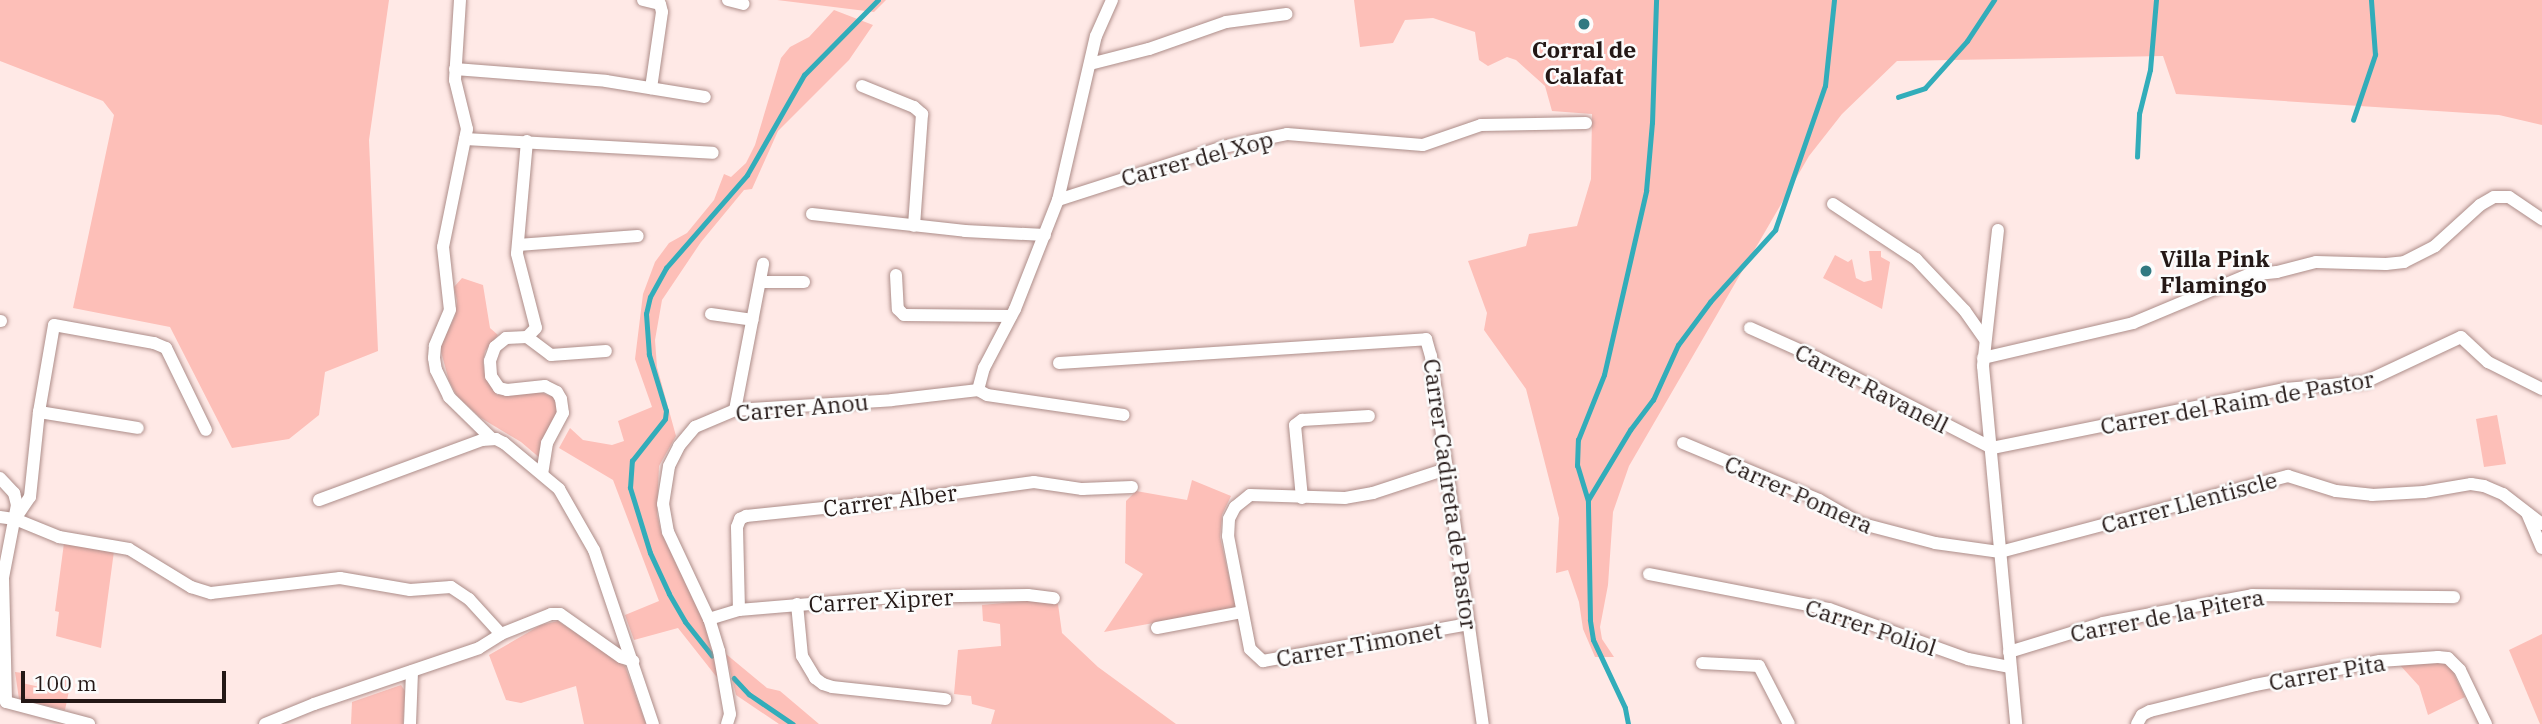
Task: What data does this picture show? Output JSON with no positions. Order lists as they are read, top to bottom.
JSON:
{
  "streets": {
    "street": [
      "Carrer del Xop",
      "Carrer Ravanell",
      "Carrer del Raim de Pastor",
      "Carrer Anou",
      "Carrer Cadireta de Pastor",
      "Carrer Pomera",
      "Carrer Alber",
      "Carrer Llentiscle",
      "Carrer Xiprer",
      "Carrer de la Pitera",
      "Carrer Poliol",
      "Carrer Timonet",
      "Carrer Pita"
    ]
  },
  "crossings": [
    ["Carrer Ravanell", "Carrer del Raim de Pastor"],
    ["Carrer Anou", "Carrer Xiprer"],
    ["Carrer Cadireta de Pastor", "Carrer Timonet"],
    ["Carrer Pomera", "Carrer Llentiscle"],
    ["Carrer Alber", "Carrer Xiprer"]
  ],
  "places": ["Corral de Calafat", "Villa Pink Flamingo"],
  "scale_bar": "100 m"
}
